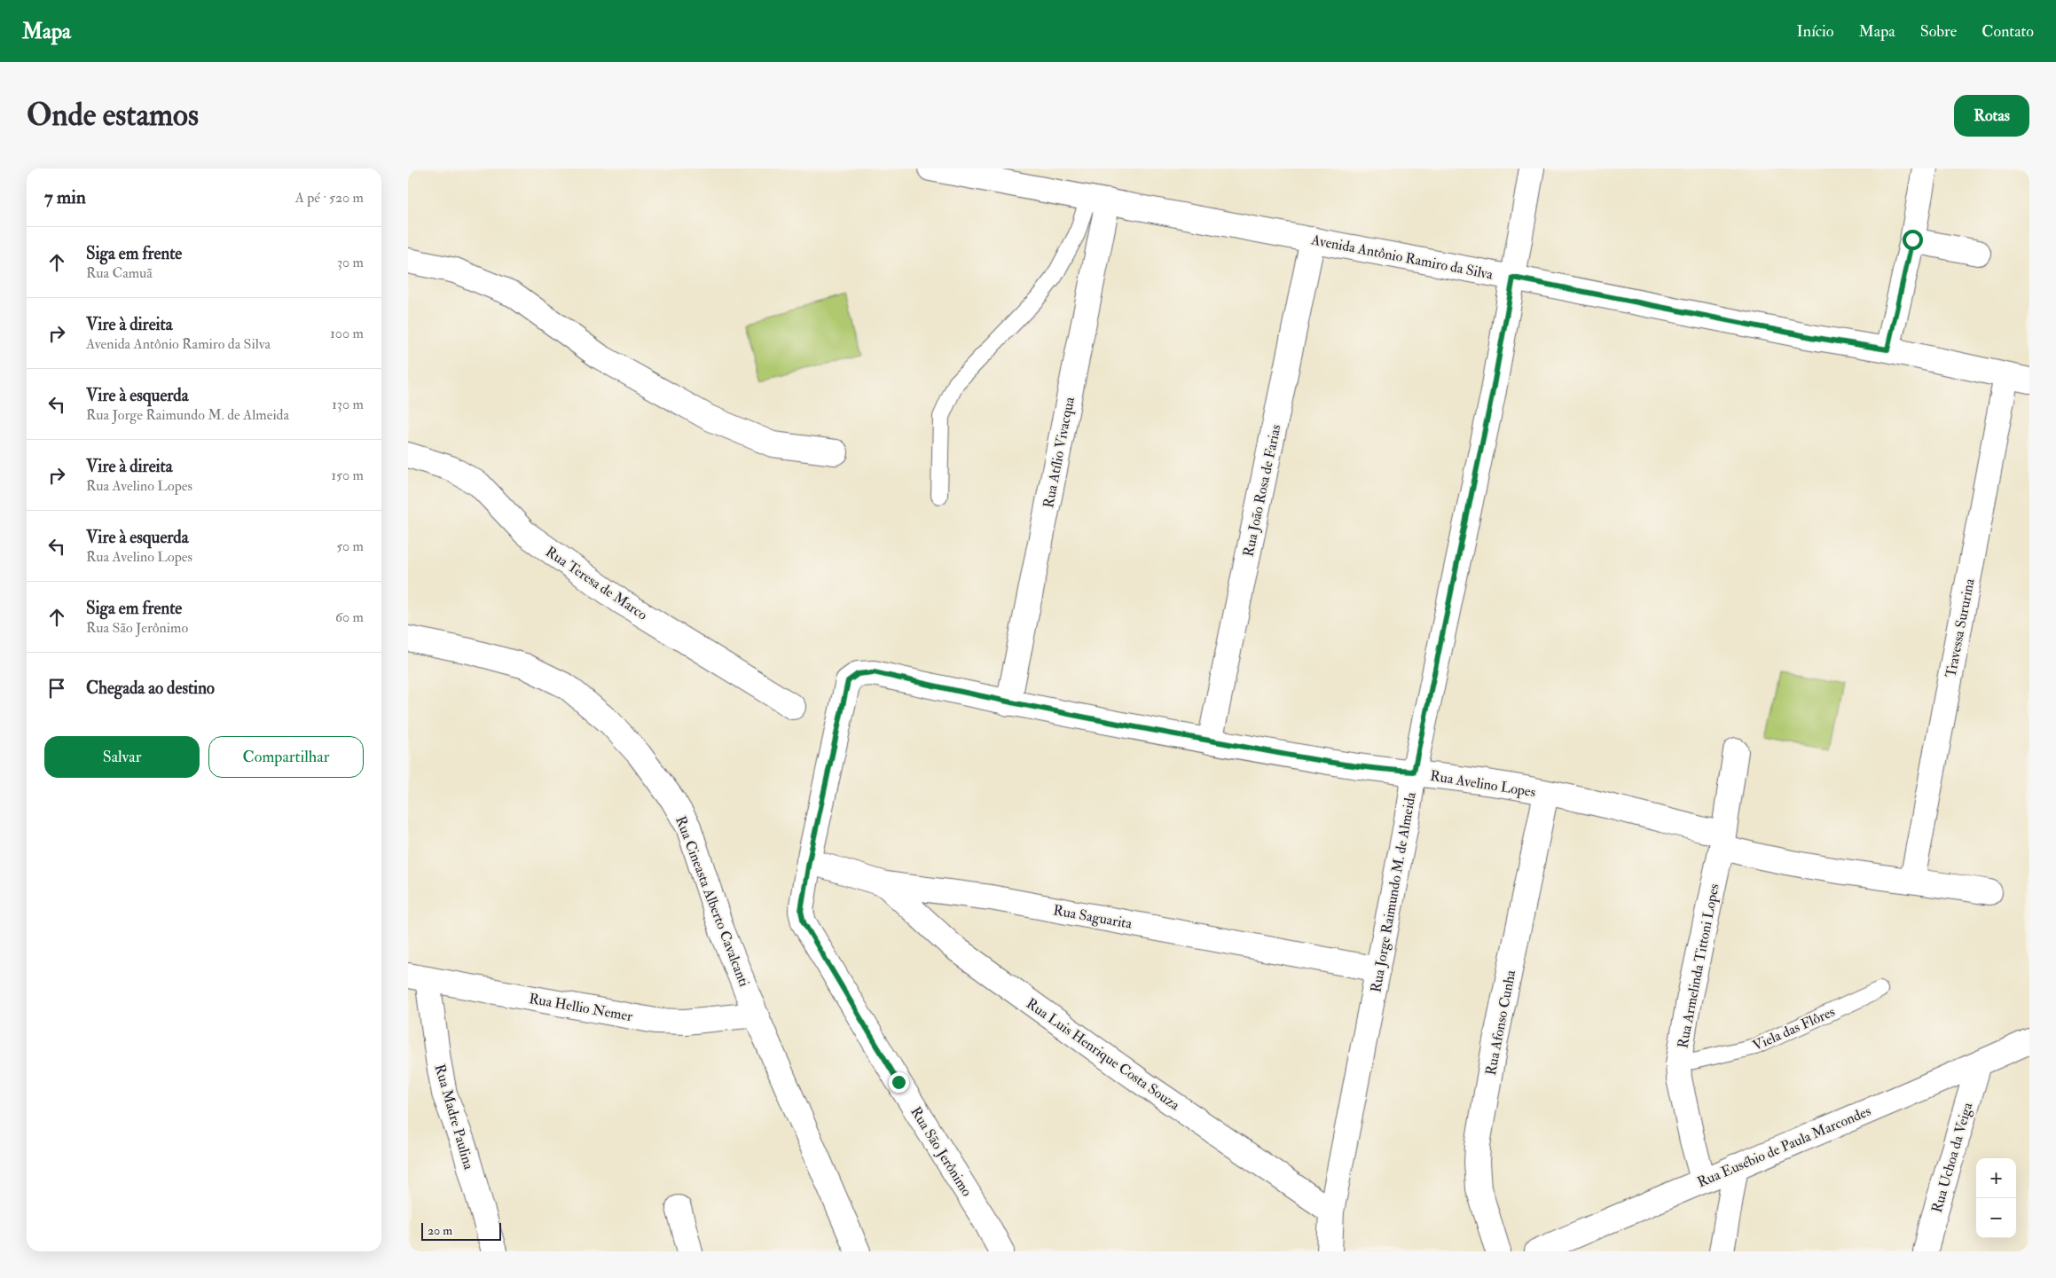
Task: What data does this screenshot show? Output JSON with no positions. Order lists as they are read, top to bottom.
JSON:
{
  "streets": {
    "street": [
      "Avenida Antônio Ramiro da Silva",
      "Rua Atílio Vivacqua",
      "Rua João Rosa de Farias",
      "Rua Teresa de Marco",
      "Travessa Sururina",
      "Rua Avelino Lopes",
      "Rua Jorge Raimundo M. de Almeida",
      "Rua Cineasta Alberto Cavalcanti",
      "Rua Saguarita",
      "Rua Armelinda Tittoni Lopes",
      "Rua Hellio Nemer",
      "Rua Afonso Cunha",
      "Rua Luis Henrique Costa Souza",
      "Rua Madre Paulina",
      "Rua Eusébio de Paula Marcondes",
      "Rua São Jerônimo",
      "Rua Uchoa da Veiga"
    ],
    "lane": ["Viela das Flôres"]
  },
  "crossings": [
    ["Avenida Antônio Ramiro da Silva", "Rua Atílio Vivacqua"],
    ["Avenida Antônio Ramiro da Silva", "Rua João Rosa de Farias"],
    ["Avenida Antônio Ramiro da Silva", "Travessa Sururina"],
    ["Avenida Antônio Ramiro da Silva", "Rua Jorge Raimundo M. de Almeida"],
    ["Rua Atílio Vivacqua", "Rua Avelino Lopes"],
    ["Rua João Rosa de Farias", "Rua Avelino Lopes"],
    ["Travessa Sururina", "Rua Avelino Lopes"],
    ["Rua Avelino Lopes", "Rua Jorge Raimundo M. de Almeida"],
    ["Rua Avelino Lopes", "Rua Saguarita"],
    ["Rua Avelino Lopes", "Rua Armelinda Tittoni Lopes"],
    ["Rua Avelino Lopes", "Rua Afonso Cunha"],
    ["Rua Avelino Lopes", "Rua São Jerônimo"],
    ["Rua Jorge Raimundo M. de Almeida", "Rua Saguarita"],
    ["Rua Jorge Raimundo M. de Almeida", "Rua Luis Henrique Costa Souza"],
    ["Rua Cineasta Alberto Cavalcanti", "Rua Hellio Nemer"],
    ["Rua Saguarita", "Rua Luis Henrique Costa Souza"],
    ["Rua Saguarita", "Rua São Jerônimo"],
    ["Rua Armelinda Tittoni Lopes", "Viela das Flôres"],
    ["Rua Armelinda Tittoni Lopes", "Rua Eusébio de Paula Marcondes"],
    ["Rua Hellio Nemer", "Rua Madre Paulina"],
    ["Rua Eusébio de Paula Marcondes", "Rua Uchoa da Veiga"]
  ],
  "scale_bar": "20 m",
  "page": {
    "header": "Mapa",
    "nav": [
      "Início",
      "Mapa",
      "Sobre",
      "Contato"
    ],
    "buttons": [
      "Rotas",
      ["Salvar", "Compartilhar"]
    ],
    "title": "Onde estamos",
    "heading": ["7 min", "A pé · 520 m"],
    "list": [
      ["Siga em frente", "Rua Camuã", "30 m"],
      ["Vire à direita", "Avenida Antônio Ramiro da Silva", "100 m"],
      ["Vire à esquerda", "Rua Jorge Raimundo M. de Almeida", "130 m"],
      ["Vire à direita", "Rua Avelino Lopes", "150 m"],
      ["Vire à esquerda", "Rua Avelino Lopes", "50 m"],
      ["Siga em frente", "Rua São Jerônimo", "60 m"],
      "Chegada ao destino"
    ],
    "map_buttons": ["+", "−"],
    "scale": "20 m"
  }
}
